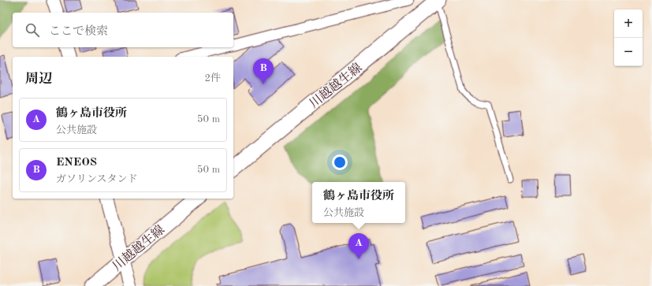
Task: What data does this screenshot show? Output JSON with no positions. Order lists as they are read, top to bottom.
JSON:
{
  "streets": {
    "main road": ["川越越生線"]
  },
  "page": {
    "map_buttons": ["+", "−"],
    "search": "ここで検索",
    "heading": ["周辺", "2件"],
    "pins": ["B", "A"],
    "list": [
      {
        "mark": "A",
        "name": "鶴ヶ島市役所",
        "note": "公共施設",
        "value": "50 m"
      },
      {
        "mark": "B",
        "name": "ENEOS",
        "note": "ガソリンスタンド",
        "value": "50 m"
      }
    ],
    "popup": ["鶴ヶ島市役所", "公共施設"]
  }
}
